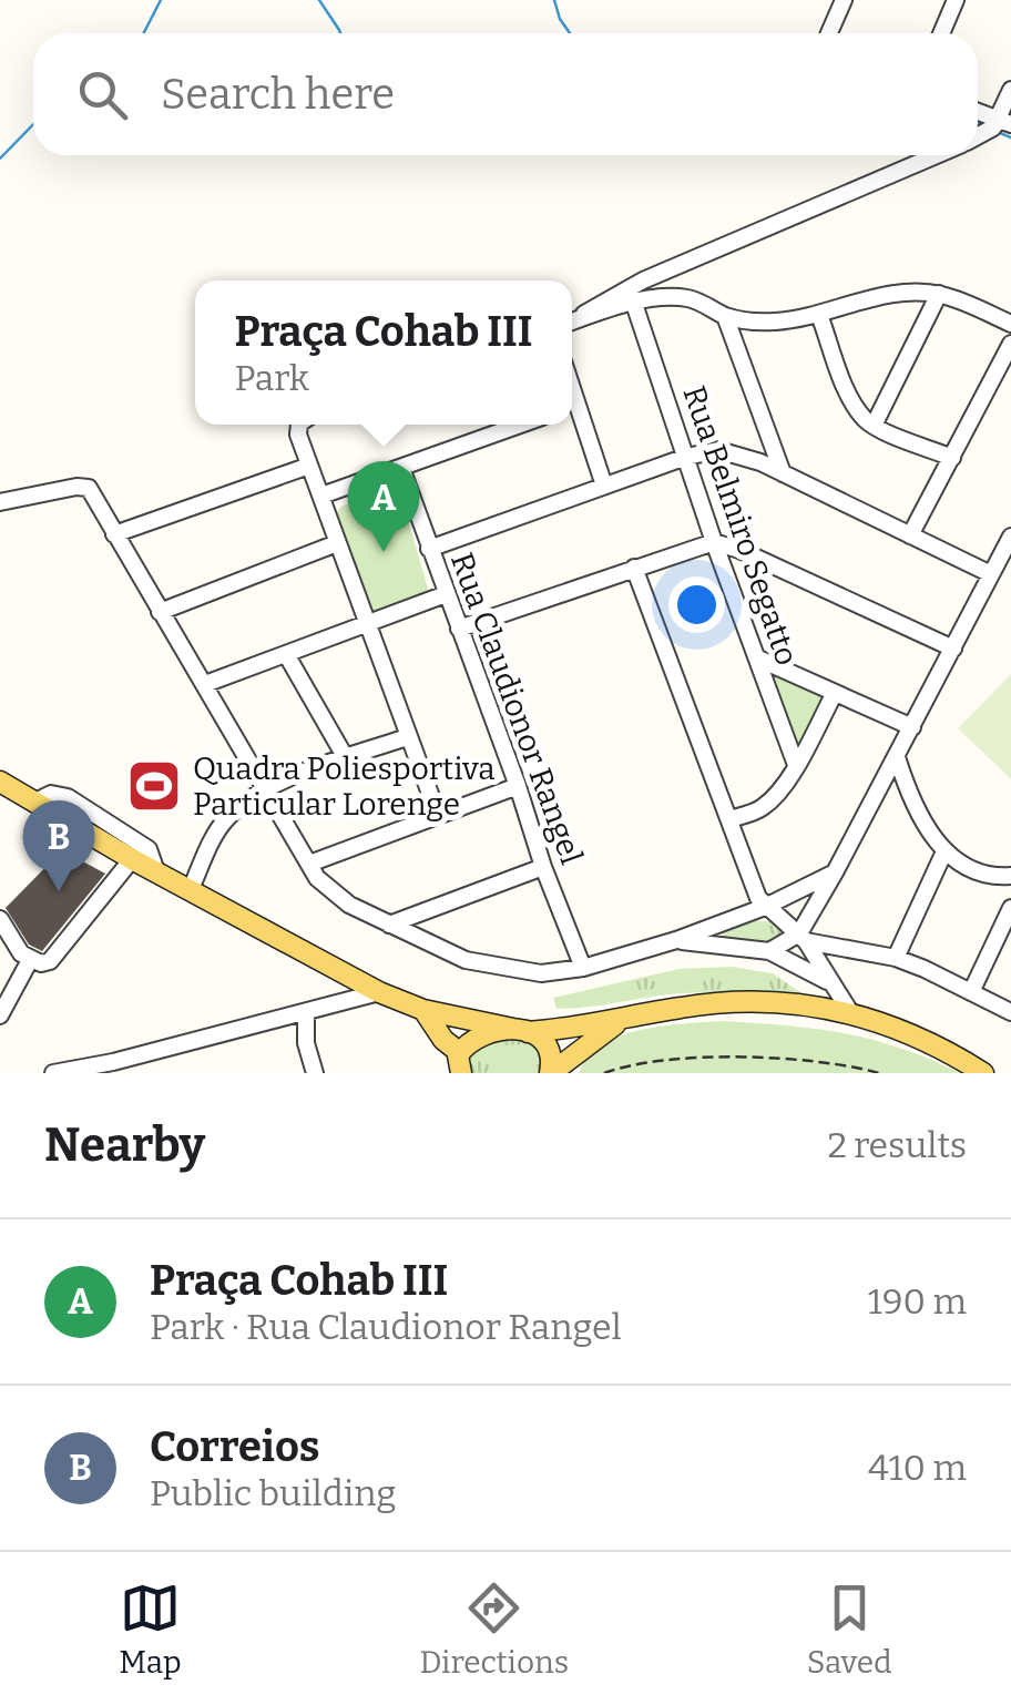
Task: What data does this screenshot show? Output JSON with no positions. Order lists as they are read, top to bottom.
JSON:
{
  "streets": {
    "street": ["Rua Belmiro Segatto", "Rua Claudionor Rangel"]
  },
  "places": {
    "sports": ["Quadra Poliesportiva Particular Lorenge"]
  },
  "page": {
    "search": "Search here",
    "popup": ["Praça Cohab III", "Park"],
    "pins": ["A", "B"],
    "heading": ["Nearby", "2 results"],
    "list": [
      {
        "mark": "A",
        "name": "Praça Cohab III",
        "note": "Park · Rua Claudionor Rangel",
        "value": "190 m"
      },
      {
        "mark": "B",
        "name": "Correios",
        "note": "Public building",
        "value": "410 m"
      }
    ],
    "nav": ["Map", "Directions", "Saved"]
  }
}
